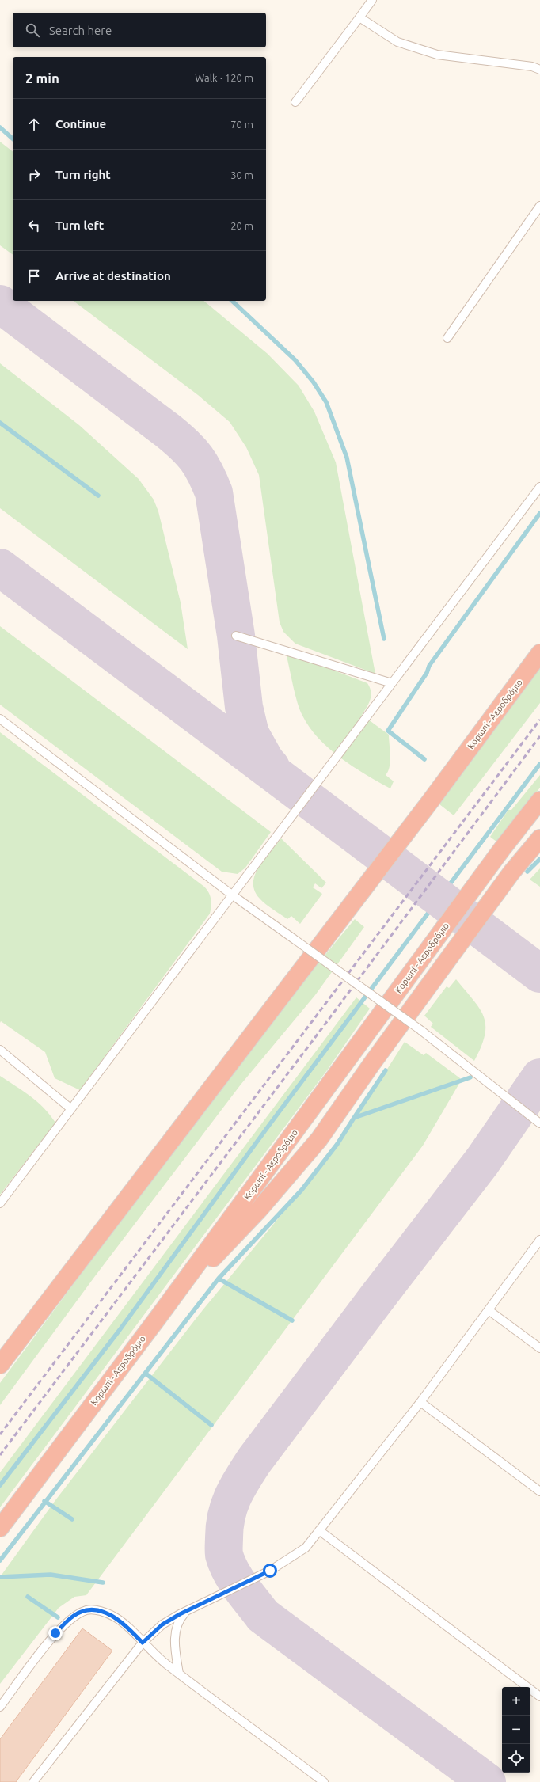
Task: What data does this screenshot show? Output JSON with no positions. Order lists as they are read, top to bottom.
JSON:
{
  "streets": {
    "highway": ["Κορωπί - Αεροδρόμιο"]
  },
  "page": {
    "search": "Search here",
    "heading": ["2 min", "Walk · 120 m"],
    "list": [
      ["Continue", "70 m"],
      ["Turn right", "30 m"],
      ["Turn left", "20 m"],
      "Arrive at destination"
    ],
    "map_buttons": ["+", "−"]
  }
}
